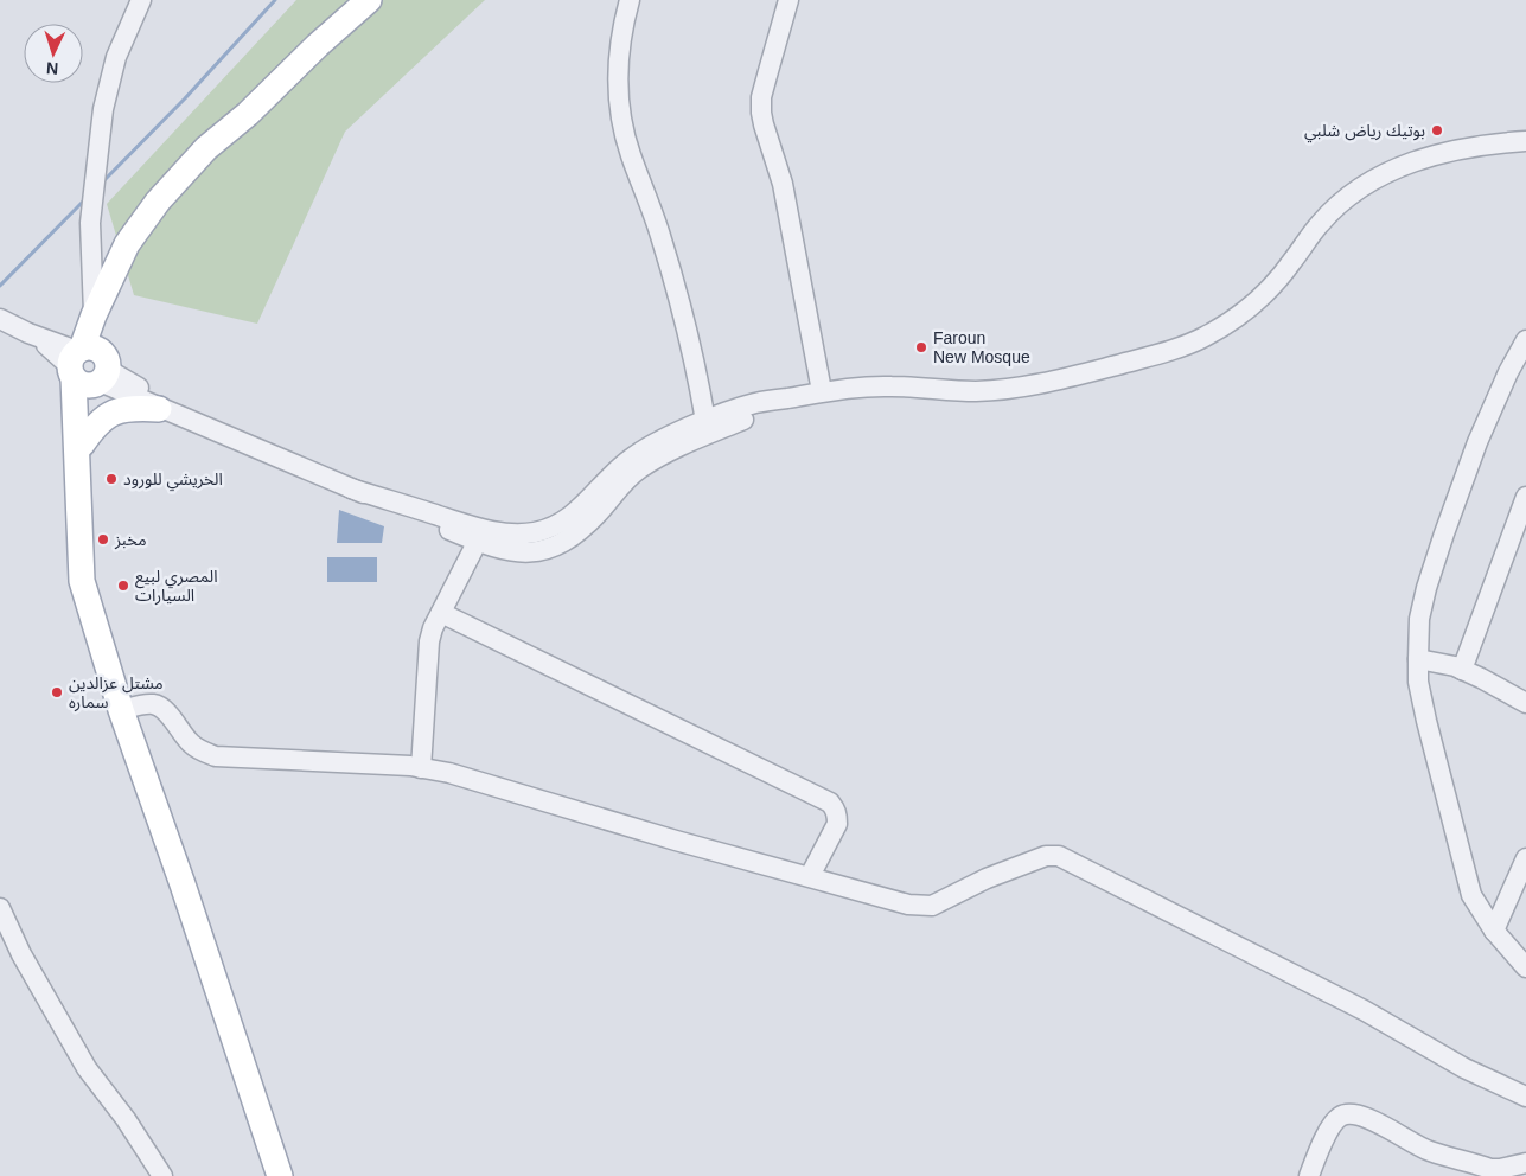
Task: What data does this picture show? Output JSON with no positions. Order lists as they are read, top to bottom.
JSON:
{
  "places": [
    "بوتيك رياض شلبي",
    "Faroun New Mosque",
    "الخريشي للورود",
    "مخبز",
    "المصري لبيع السيارات",
    "مشتل عزالدين سماره"
  ],
  "north": "bottom"
}
